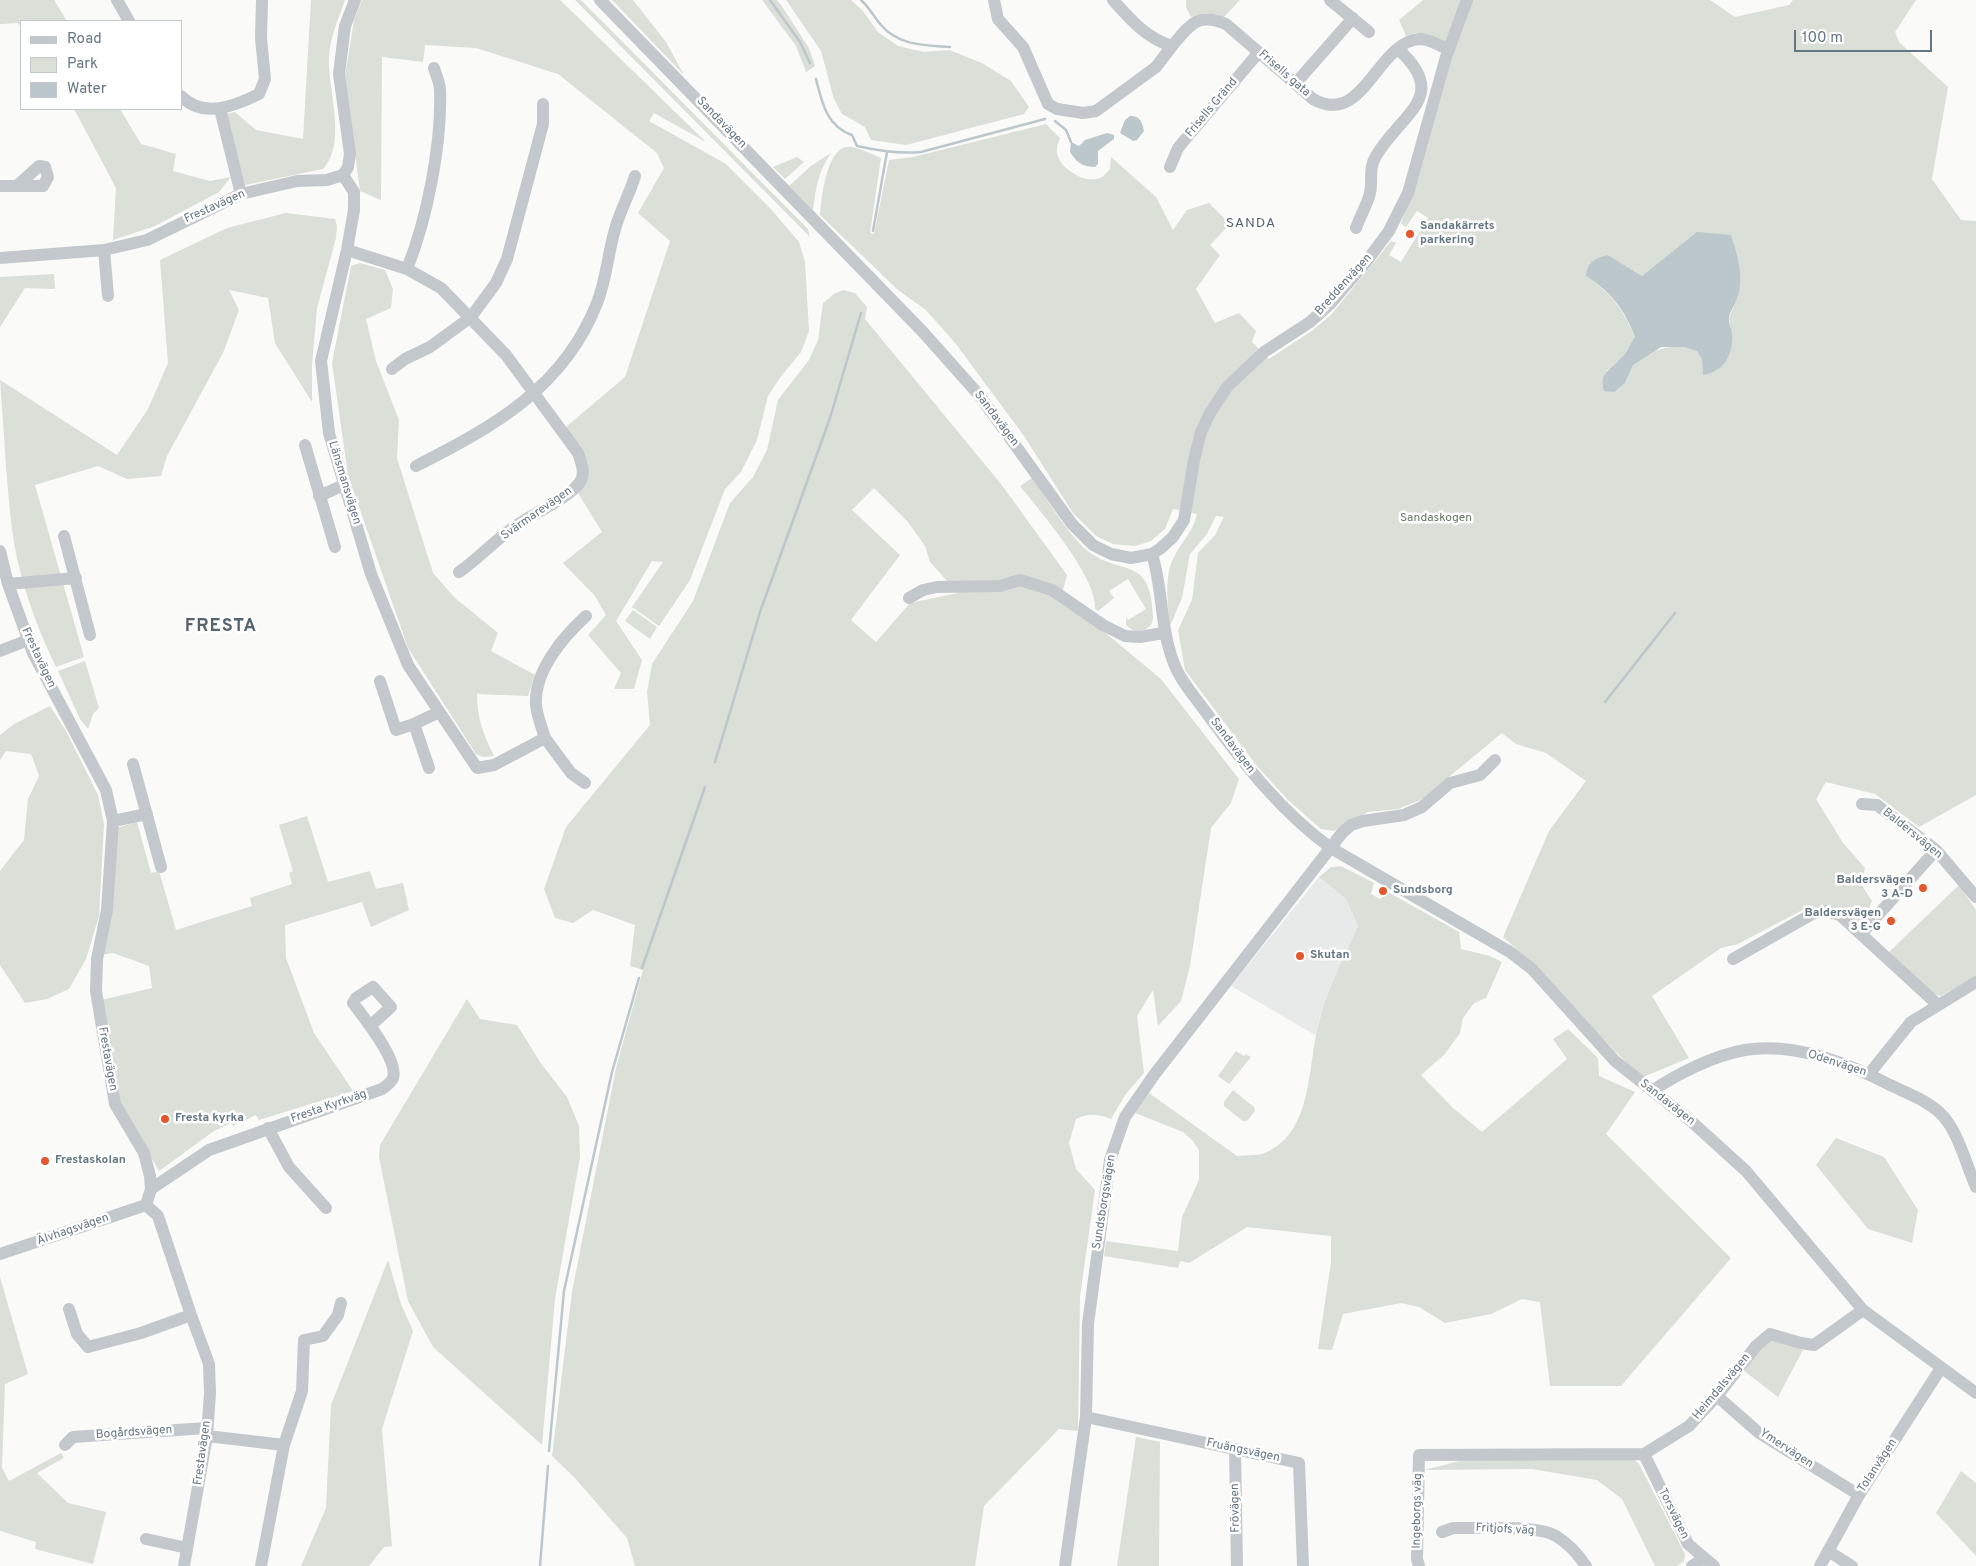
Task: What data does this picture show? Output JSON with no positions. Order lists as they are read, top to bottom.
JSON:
{
  "streets": {
    "street": [
      "Frisells gata",
      "Frisells Gränd",
      "Sandavägen",
      "Frestavägen",
      "Breddenvägen",
      "Länsmansvägen",
      "Svärmarevägen",
      "Baldersvägen",
      "Odenvägen",
      "Fresta Kyrkväg",
      "Sundsborgsvägen",
      "Älvhagsvägen",
      "Heimdalsvägen",
      "Bogårdsvägen",
      "Ymervägen",
      "Fruängsvägen",
      "Tolanvägen",
      "Frövägen",
      "Ingeborgs väg",
      "Torsvägen",
      "Fritjofs väg"
    ]
  },
  "crossings": [
    ["Frisells gata", "Frisells Gränd"],
    ["Frisells gata", "Breddenvägen"],
    ["Sandavägen", "Breddenvägen"],
    ["Sandavägen", "Odenvägen"],
    ["Sandavägen", "Sundsborgsvägen"],
    ["Sandavägen", "Heimdalsvägen"],
    ["Sandavägen", "Tolanvägen"],
    ["Frestavägen", "Länsmansvägen"],
    ["Frestavägen", "Fresta Kyrkväg"],
    ["Frestavägen", "Älvhagsvägen"],
    ["Frestavägen", "Bogårdsvägen"],
    ["Länsmansvägen", "Svärmarevägen"],
    ["Sundsborgsvägen", "Fruängsvägen"],
    ["Heimdalsvägen", "Ymervägen"],
    ["Heimdalsvägen", "Ingeborgs väg"],
    ["Heimdalsvägen", "Torsvägen"],
    ["Ymervägen", "Tolanvägen"],
    ["Fruängsvägen", "Frövägen"],
    ["Ingeborgs väg", "Torsvägen"]
  ],
  "districts": ["SANDA", "FRESTA"],
  "parks": ["Sandaskogen"],
  "places": [
    "Sandakärrets parkering",
    "Baldersvägen 3 A-D",
    "Sundsborg",
    "Baldersvägen 3 E-G",
    "Skutan",
    "Fresta kyrka",
    "Frestaskolan"
  ],
  "legend": ["Road", "Park", "Water"],
  "scale_bar": "100 m"
}
